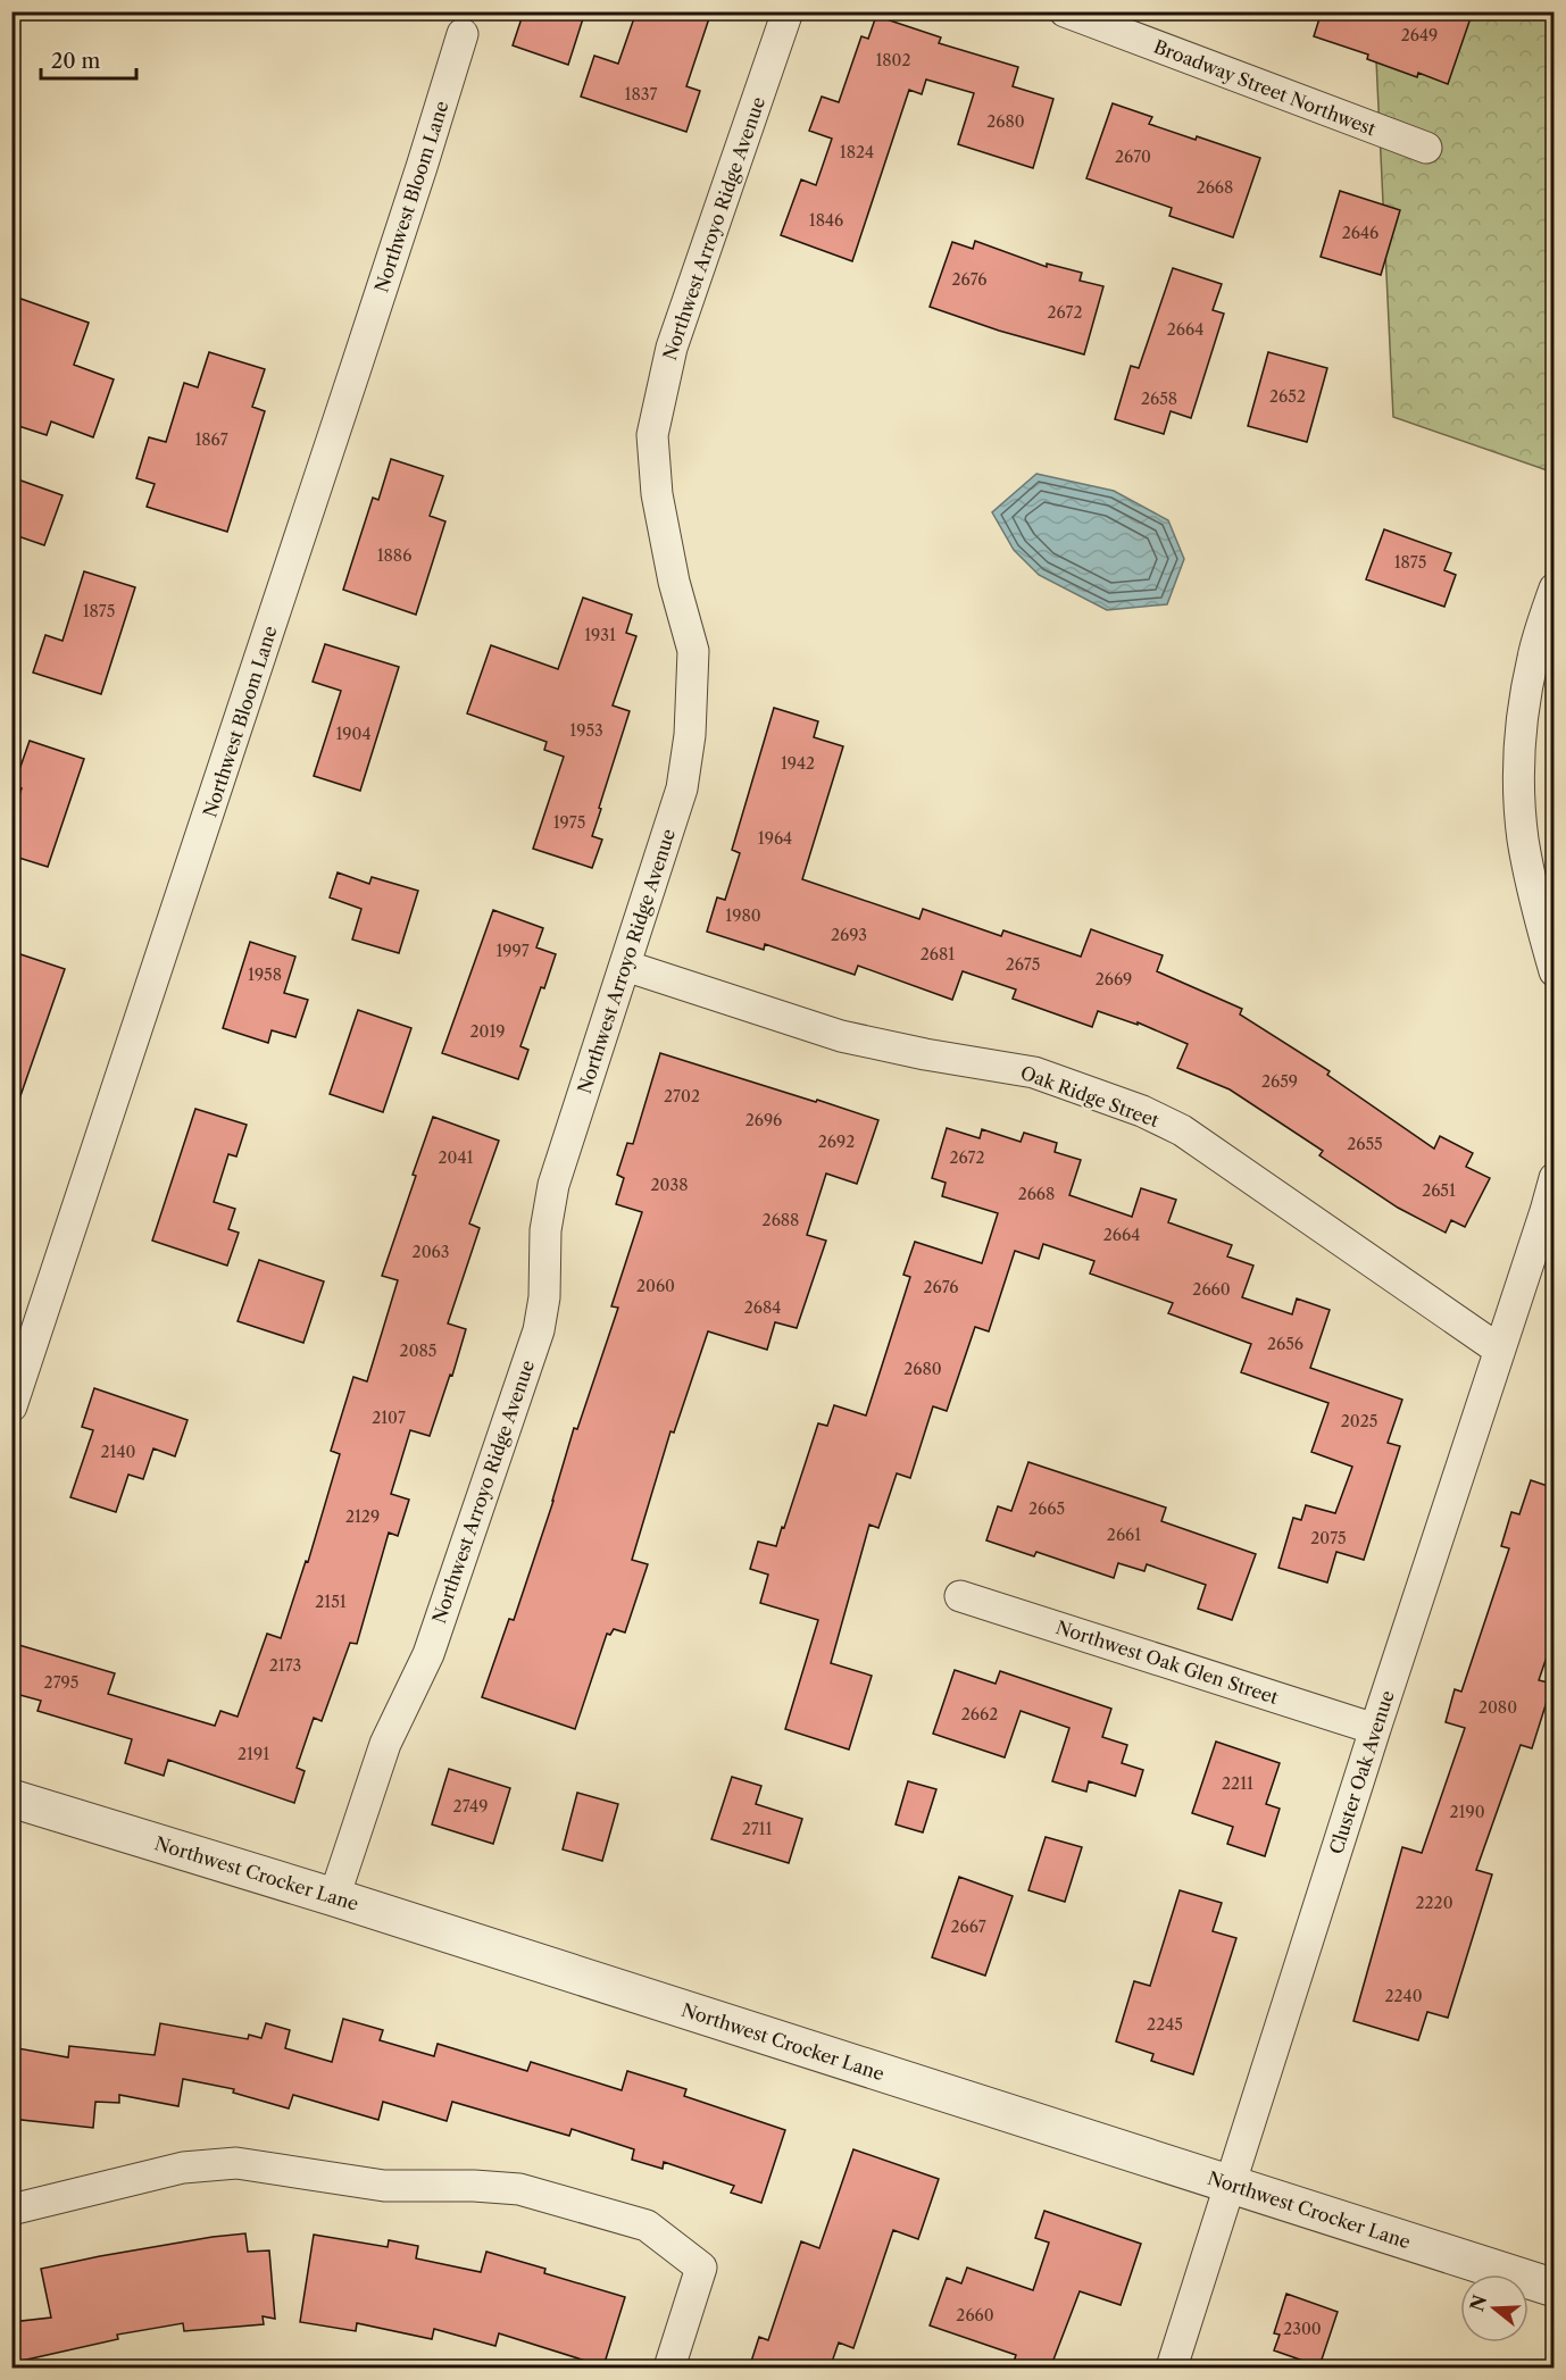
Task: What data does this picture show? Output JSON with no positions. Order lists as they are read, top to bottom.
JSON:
{
  "streets": {
    "street": [
      "Broadway Street Northwest",
      "Northwest Bloom Lane",
      "Northwest Arroyo Ridge Avenue",
      "Oak Ridge Street",
      "Northwest Oak Glen Street",
      "Cluster Oak Avenue",
      "Northwest Crocker Lane"
    ]
  },
  "crossings": [
    ["Northwest Arroyo Ridge Avenue", "Oak Ridge Street"],
    ["Northwest Arroyo Ridge Avenue", "Northwest Crocker Lane"],
    ["Oak Ridge Street", "Cluster Oak Avenue"],
    ["Northwest Oak Glen Street", "Cluster Oak Avenue"],
    ["Cluster Oak Avenue", "Northwest Crocker Lane"]
  ],
  "house_numbers": [
    "2649",
    "1802",
    "1837",
    "2680",
    "1824",
    "2670",
    "2668",
    "1846",
    "2646",
    "2676",
    "2672",
    "2664",
    "2652",
    "2658",
    "1867",
    "1886",
    "1875",
    "1875",
    "1931",
    "1953",
    "1904",
    "1942",
    "1975",
    "1964",
    "1980",
    "2693",
    "1997",
    "2681",
    "2675",
    "1958",
    "2669",
    "2019",
    "2659",
    "2702",
    "2696",
    "2692",
    "2655",
    "2041",
    "2672",
    "2038",
    "2651",
    "2668",
    "2688",
    "2664",
    "2063",
    "2060",
    "2676",
    "2660",
    "2684",
    "2656",
    "2085",
    "2680",
    "2107",
    "2025",
    "2140",
    "2665",
    "2129",
    "2661",
    "2075",
    "2151",
    "2173",
    "2795",
    "2080",
    "2662",
    "2191",
    "2211",
    "2749",
    "2190",
    "2711",
    "2220",
    "2667",
    "2240",
    "2245",
    "2660",
    "2300"
  ],
  "scale_bar": "20 m",
  "north": "left"
}
